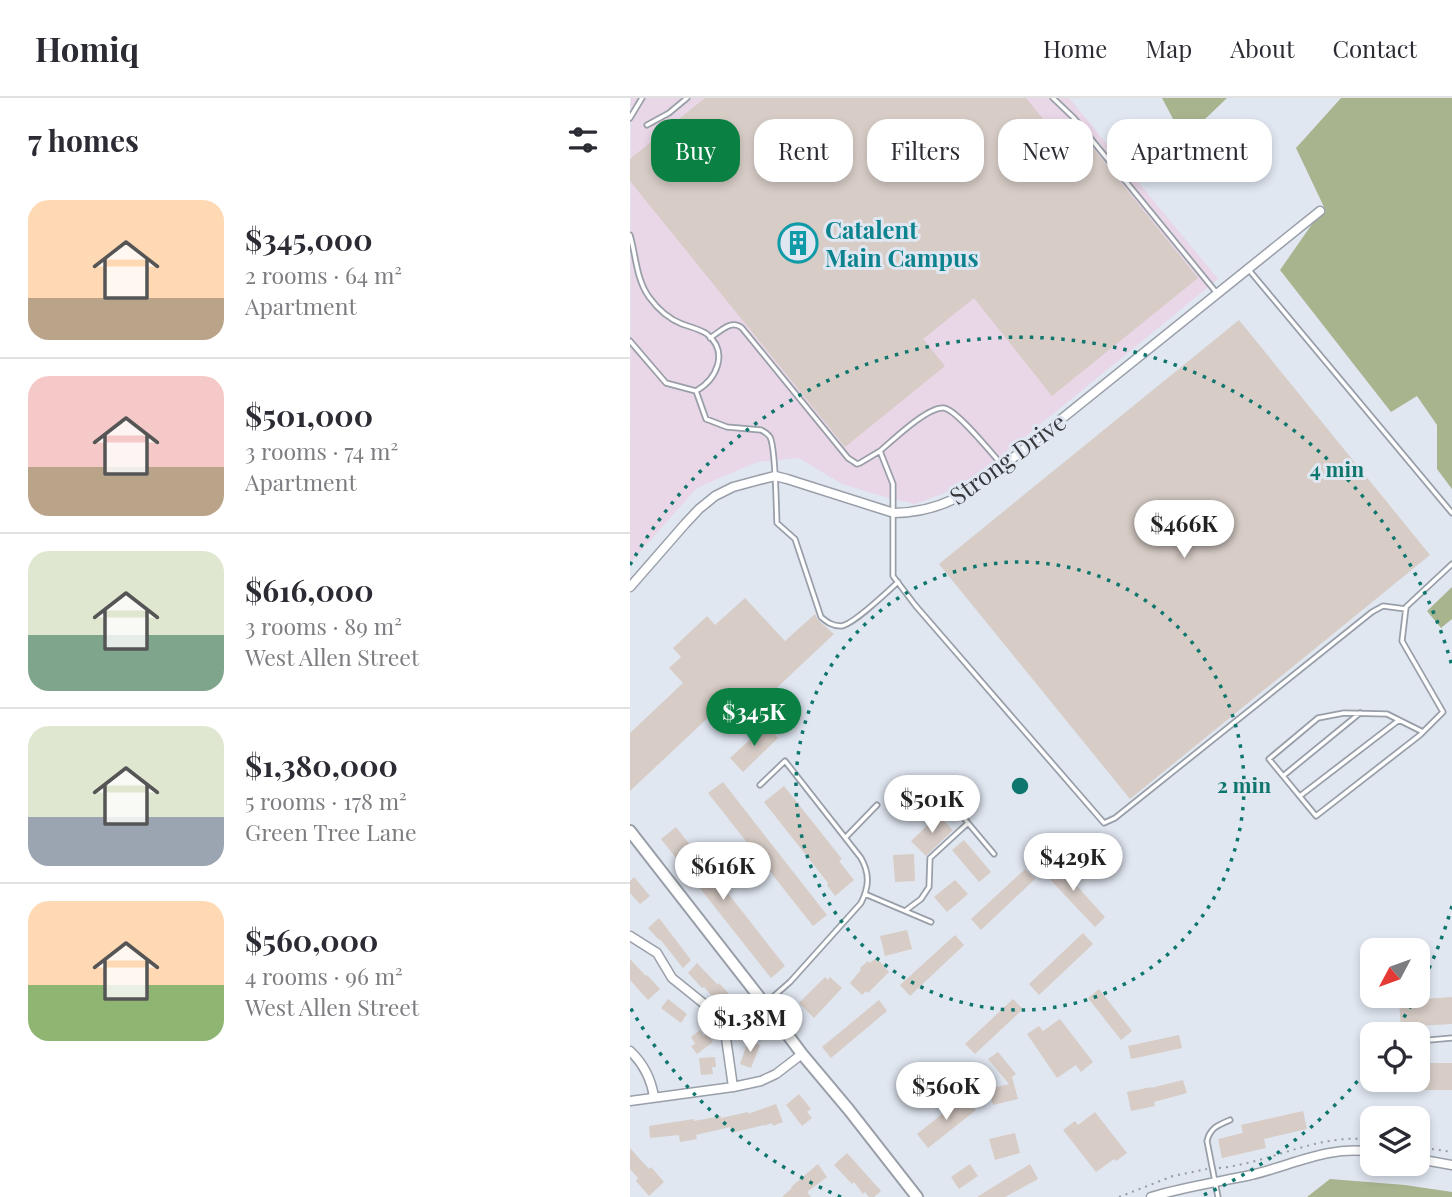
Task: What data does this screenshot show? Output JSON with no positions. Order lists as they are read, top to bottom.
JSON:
{
  "streets": {
    "street": ["Strong Drive"]
  },
  "places": {
    "building": ["Catalent Main Campus"]
  },
  "north": "bottom left",
  "page": {
    "header": "Homiq",
    "nav": [
      "Home",
      "Map",
      "About",
      "Contact"
    ],
    "heading": "7 homes",
    "chip": [
      "Buy",
      "Rent",
      "Filters",
      "New",
      "Apartment"
    ],
    "list": [
      {
        "name": "$345,000",
        "note": "2 rooms · 64 m² · Apartment"
      },
      {
        "name": "$501,000",
        "note": "3 rooms · 74 m² · Apartment"
      },
      {
        "name": "$616,000",
        "note": "3 rooms · 89 m² · West Allen Street"
      },
      {
        "name": "$1,380,000",
        "note": "5 rooms · 178 m² · Green Tree Lane"
      },
      {
        "name": "$560,000",
        "note": "4 rooms · 96 m² · West Allen Street"
      }
    ],
    "price": [
      "$466K",
      "$345K",
      "$501K",
      "$429K",
      "$616K",
      "$1.38M",
      "$560K"
    ]
  },
  "rings": ["4 min", "2 min"]
}
